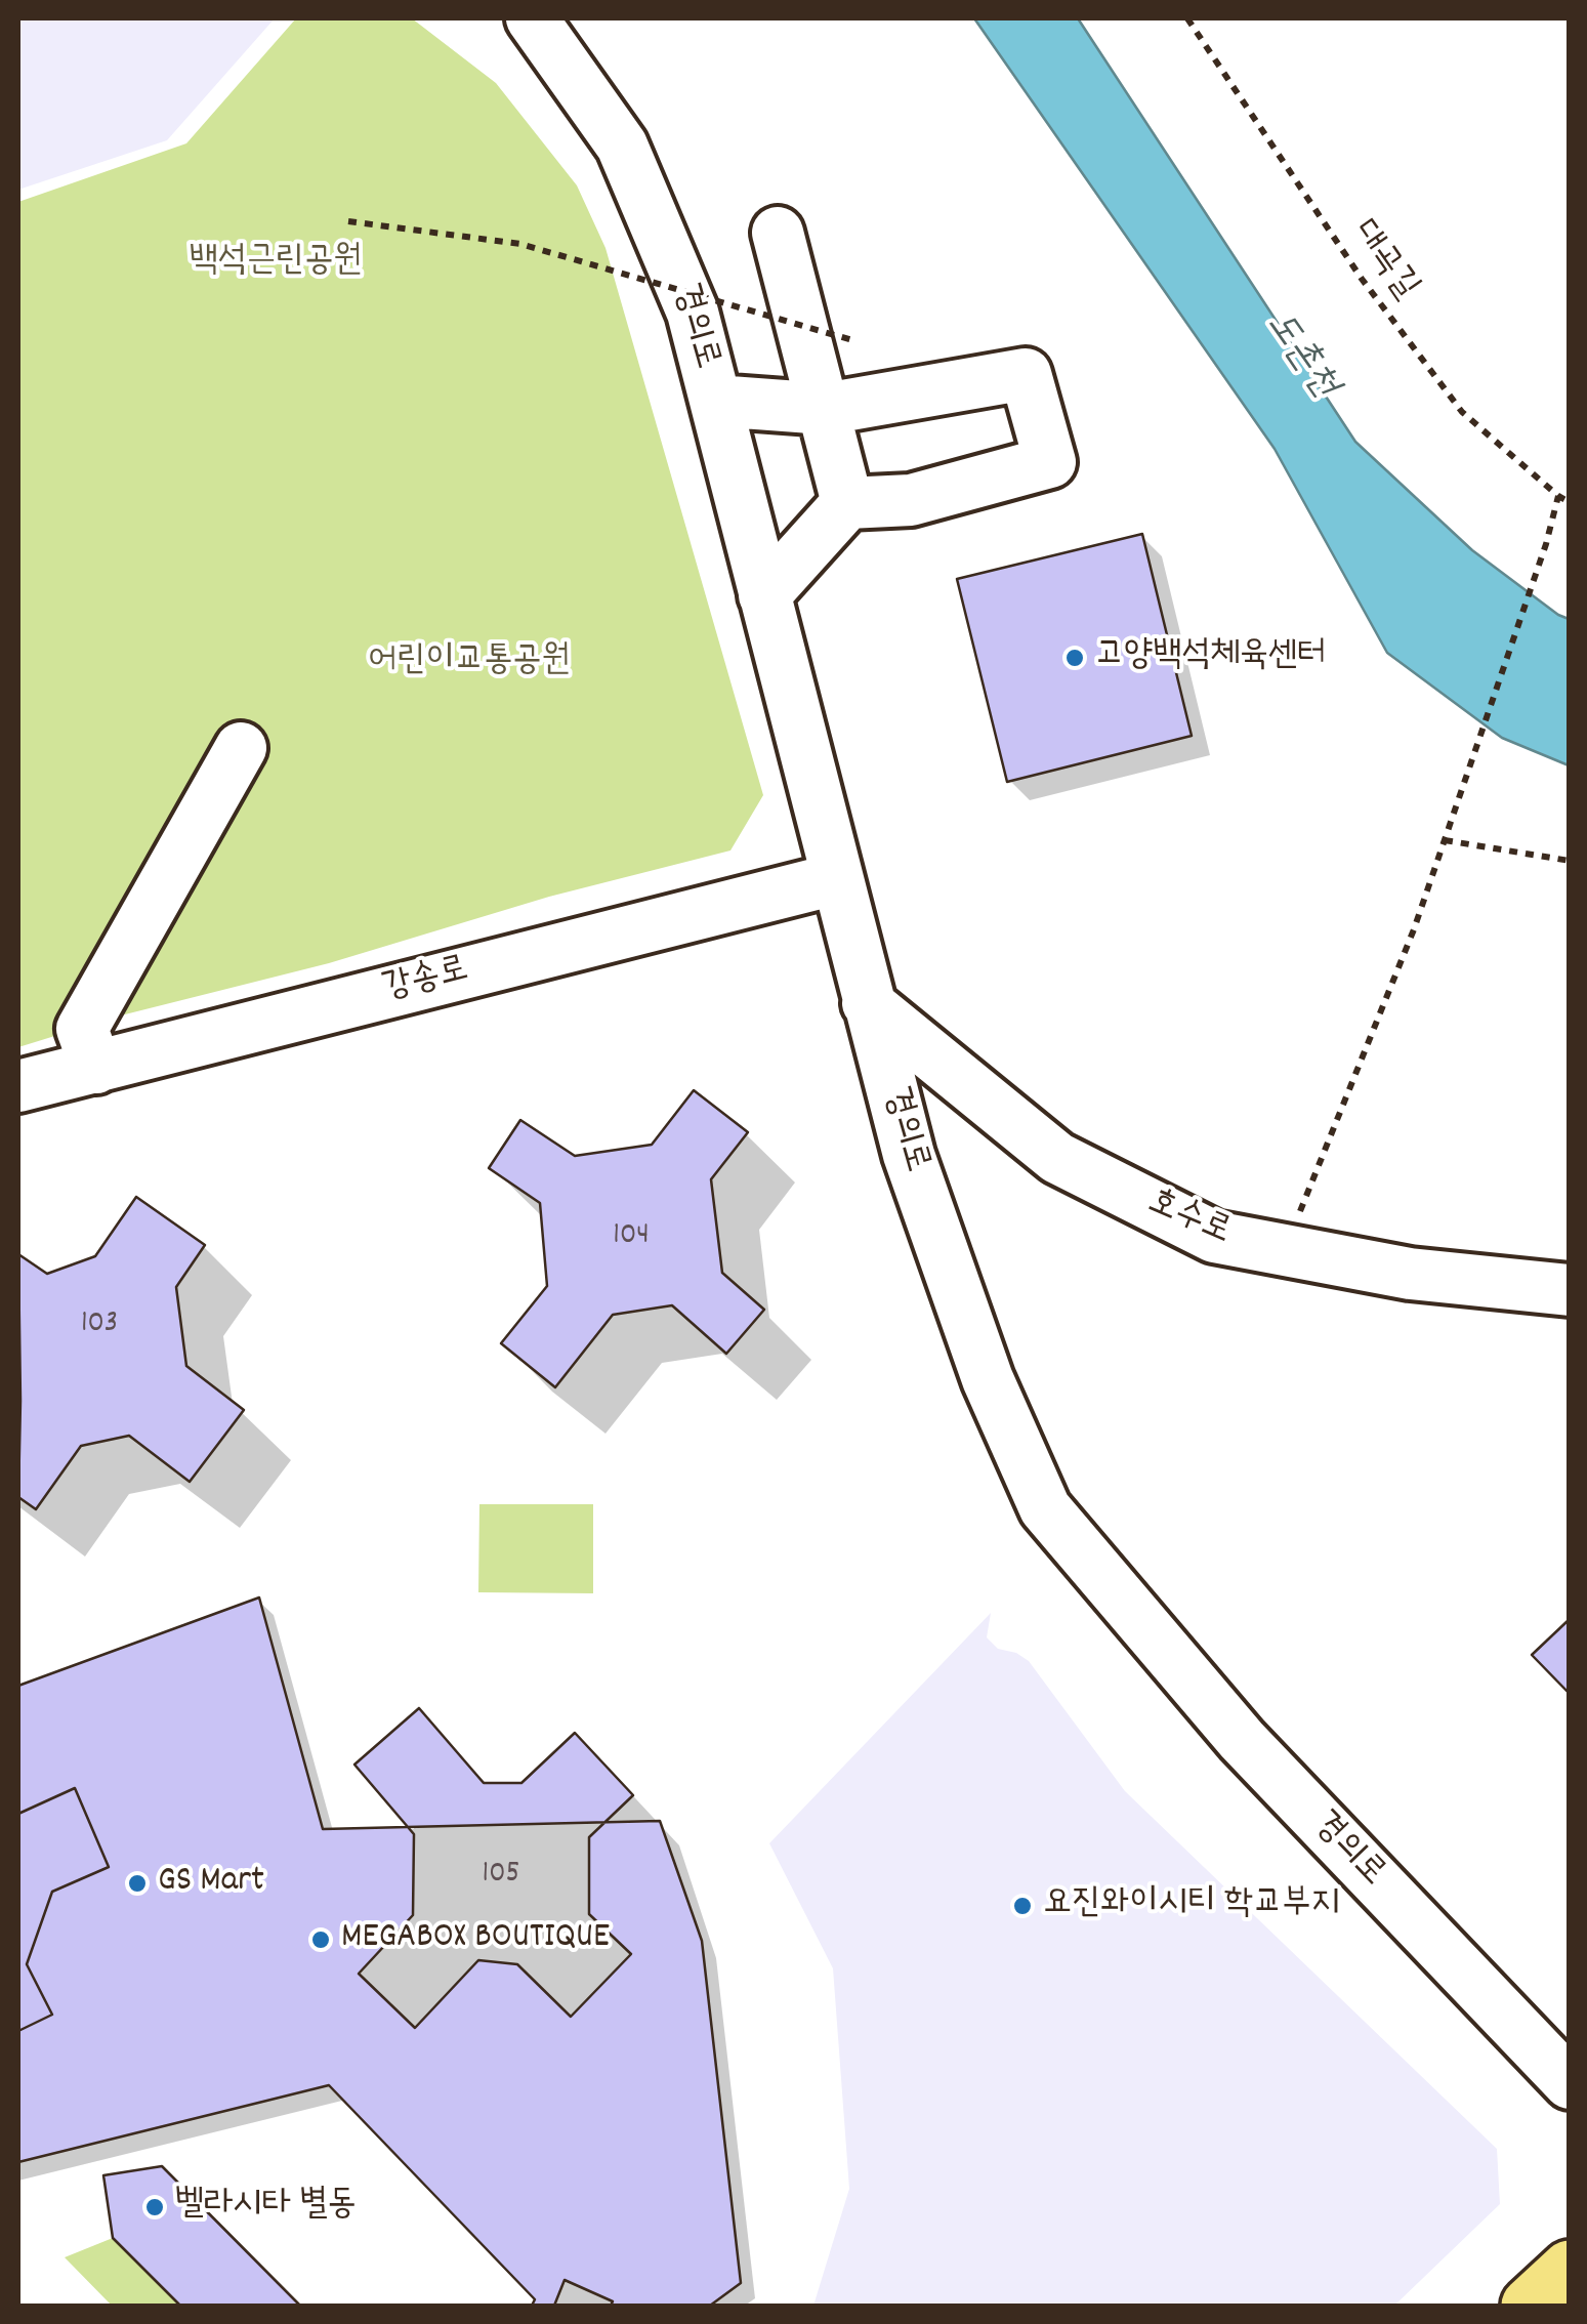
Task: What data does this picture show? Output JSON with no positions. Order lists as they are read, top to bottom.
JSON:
{
  "streets": {
    "street": ["경의로", "강송로", "호수로"],
    "path": ["대곡길"]
  },
  "crossings": [
    ["경의로", "강송로"],
    ["경의로", "호수로"]
  ],
  "water": ["도촌천"],
  "parks": ["백석근린공원", "어린이교통공원"],
  "places": [
    "고양백석체육센터",
    "GS Mart",
    "요진와이시티 학교부지",
    "MEGABOX BOUTIQUE",
    "벨라시타 별동"
  ],
  "house_numbers": ["104", "103", "105"]
}
